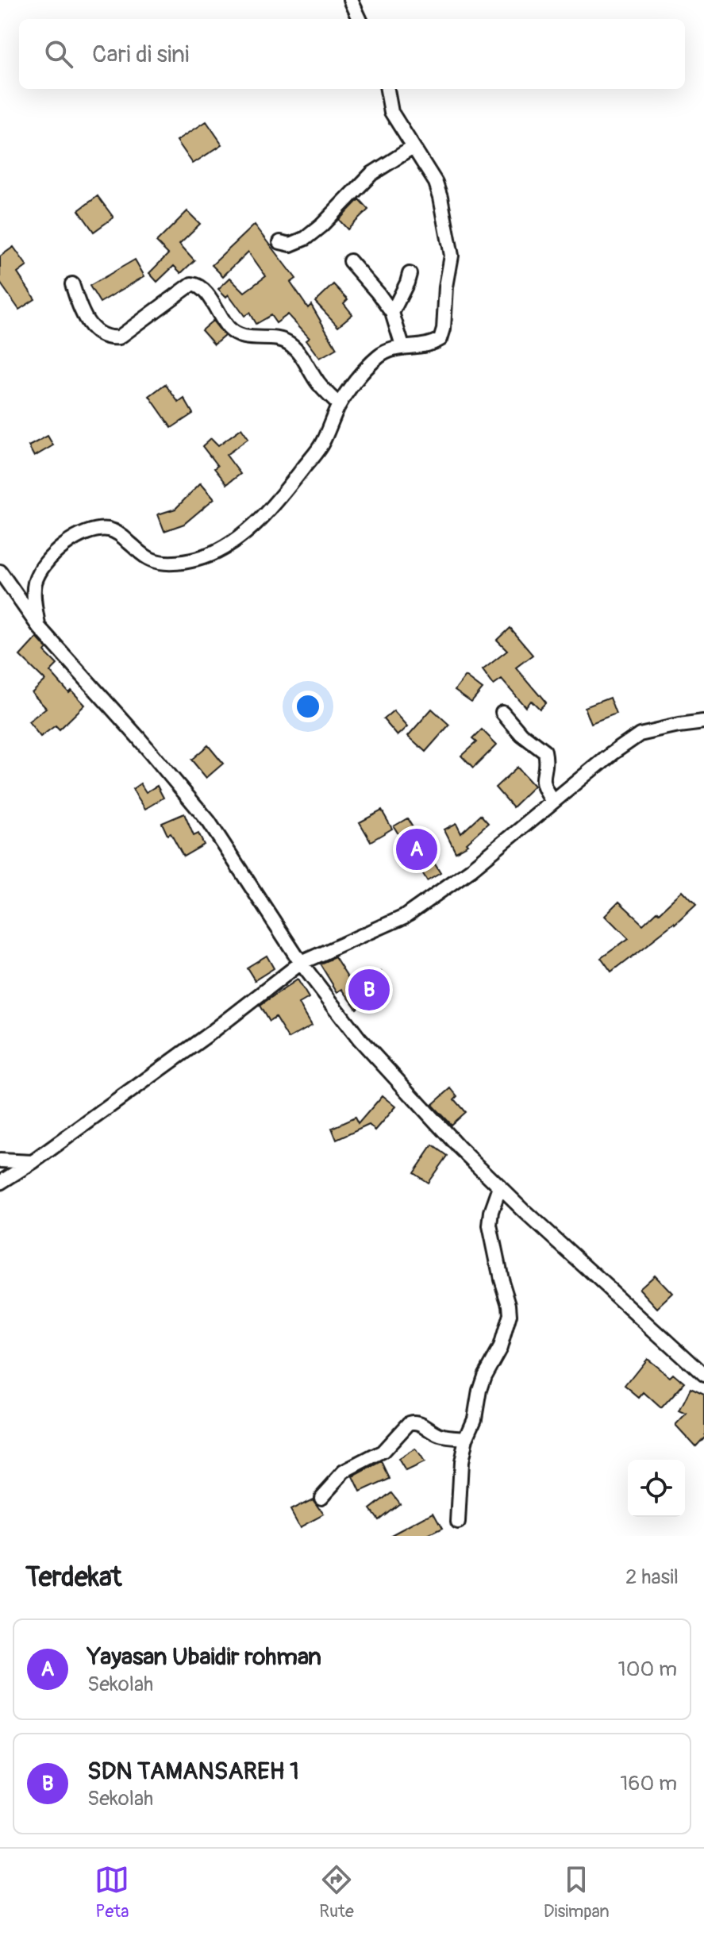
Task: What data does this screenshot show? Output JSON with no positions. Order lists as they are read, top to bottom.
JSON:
{
  "page": {
    "search": "Cari di sini",
    "pins": ["A", "B"],
    "heading": ["Terdekat", "2 hasil"],
    "list": [
      {
        "mark": "A",
        "name": "Yayasan Ubaidir rohman",
        "note": "Sekolah",
        "value": "100 m"
      },
      {
        "mark": "B",
        "name": "SDN TAMANSAREH 1",
        "note": "Sekolah",
        "value": "160 m"
      }
    ],
    "nav": ["Peta", "Rute", "Disimpan"]
  }
}
